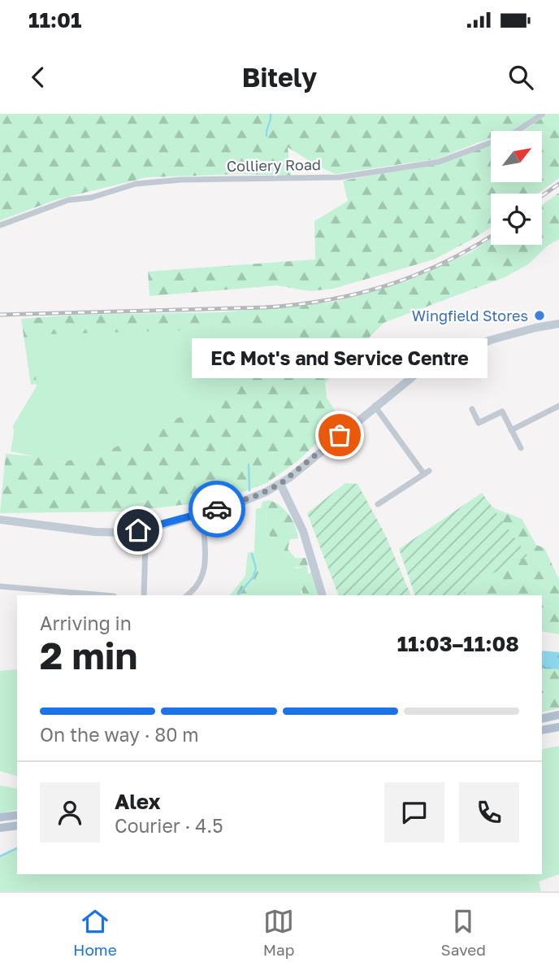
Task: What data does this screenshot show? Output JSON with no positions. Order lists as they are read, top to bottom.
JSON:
{
  "streets": {
    "street": ["Colliery Road"]
  },
  "places": ["Wingfield Stores", "EC Mot's and Service Centre"],
  "north": "top right",
  "page": {
    "status": "11:01",
    "header": "Bitely",
    "bubble": "EC Mot's and Service Centre",
    "heading": ["2 min", "Arriving in", "11:03–11:08"],
    "panel": ["Alex", "Courier · 4.5"],
    "bar": "On the way · 80 m",
    "tabs": ["Home", "Map", "Saved"]
  }
}
